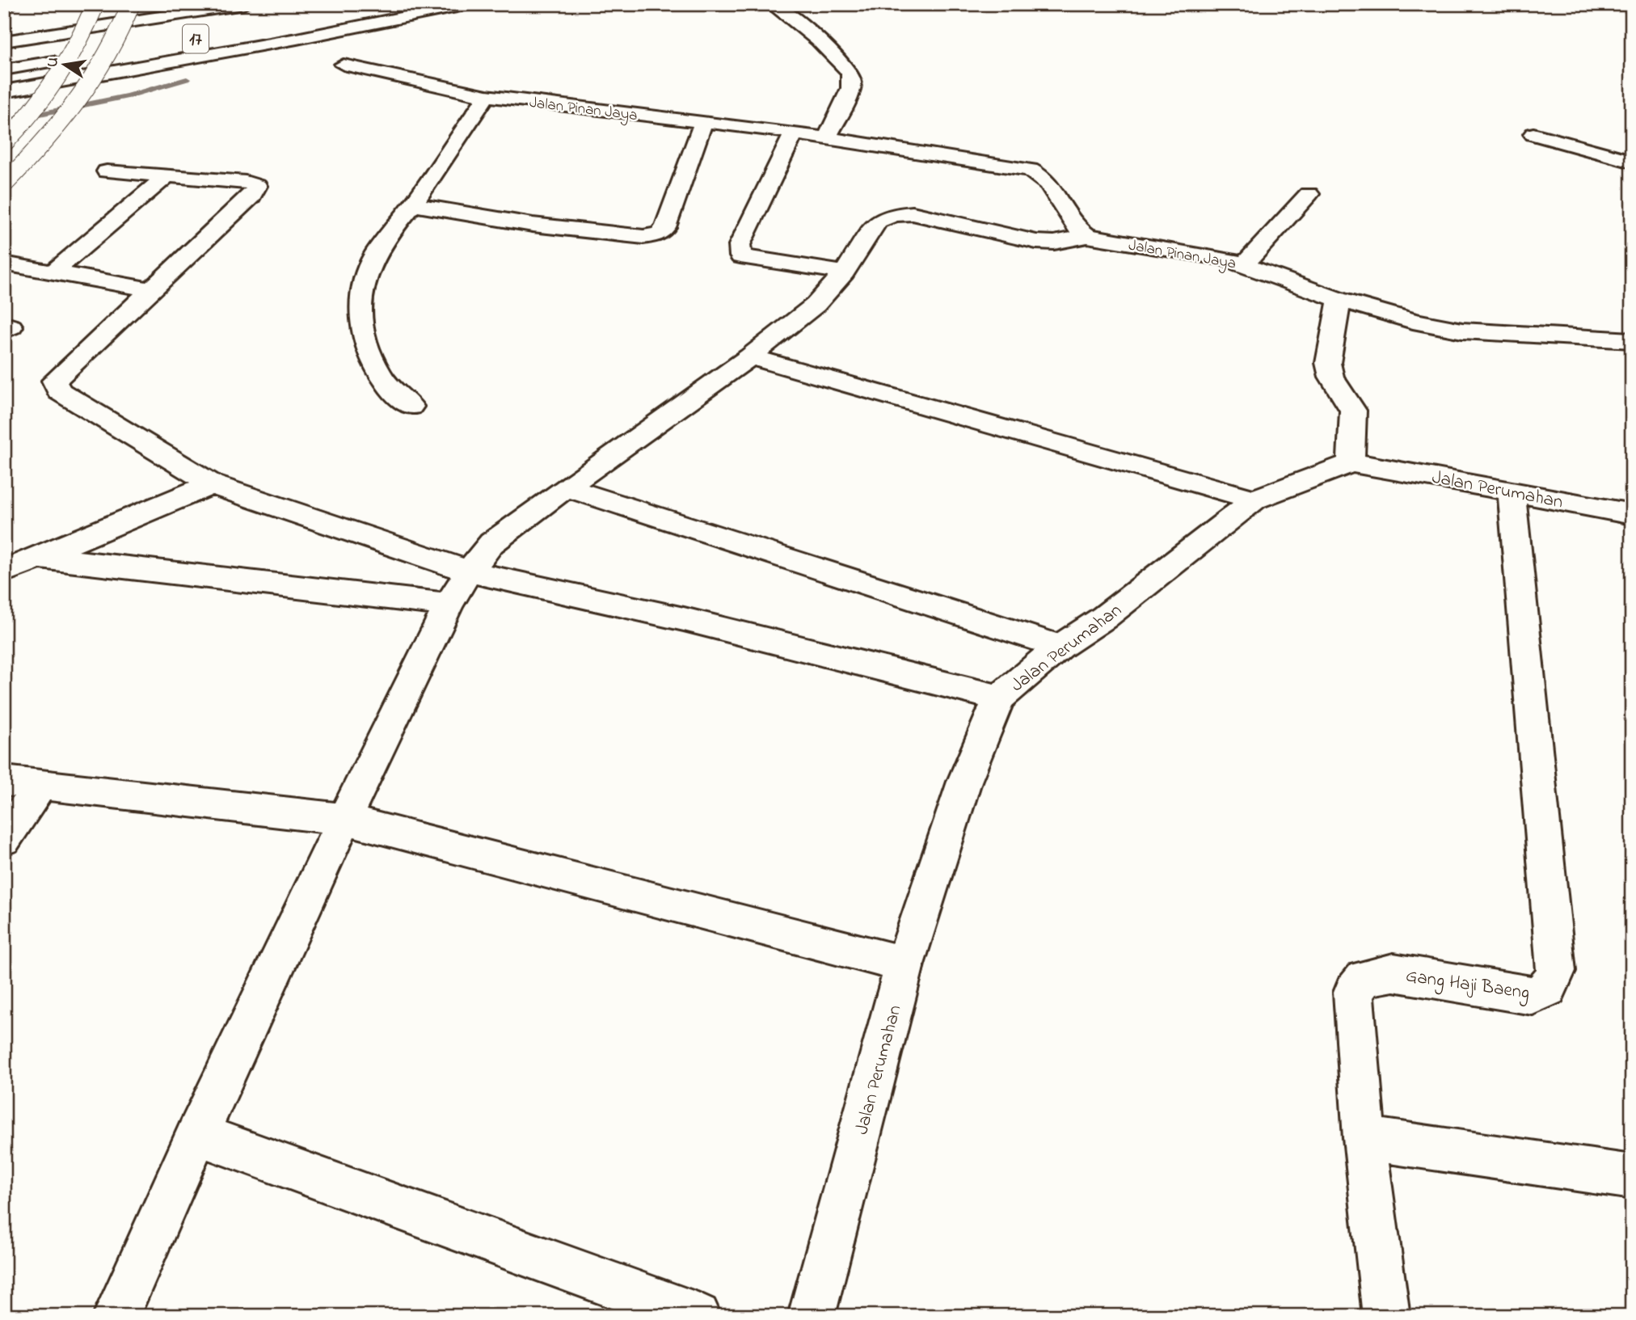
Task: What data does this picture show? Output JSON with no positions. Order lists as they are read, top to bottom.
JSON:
{
  "streets": {
    "main road": [
      "17",
      "Jalan Pinan Jaya",
      "Jalan Perumahan",
      "Gang Haji Baeng"
    ]
  },
  "crossings": [
    ["Jalan Perumahan", "Gang Haji Baeng"]
  ],
  "north": "left"
}
